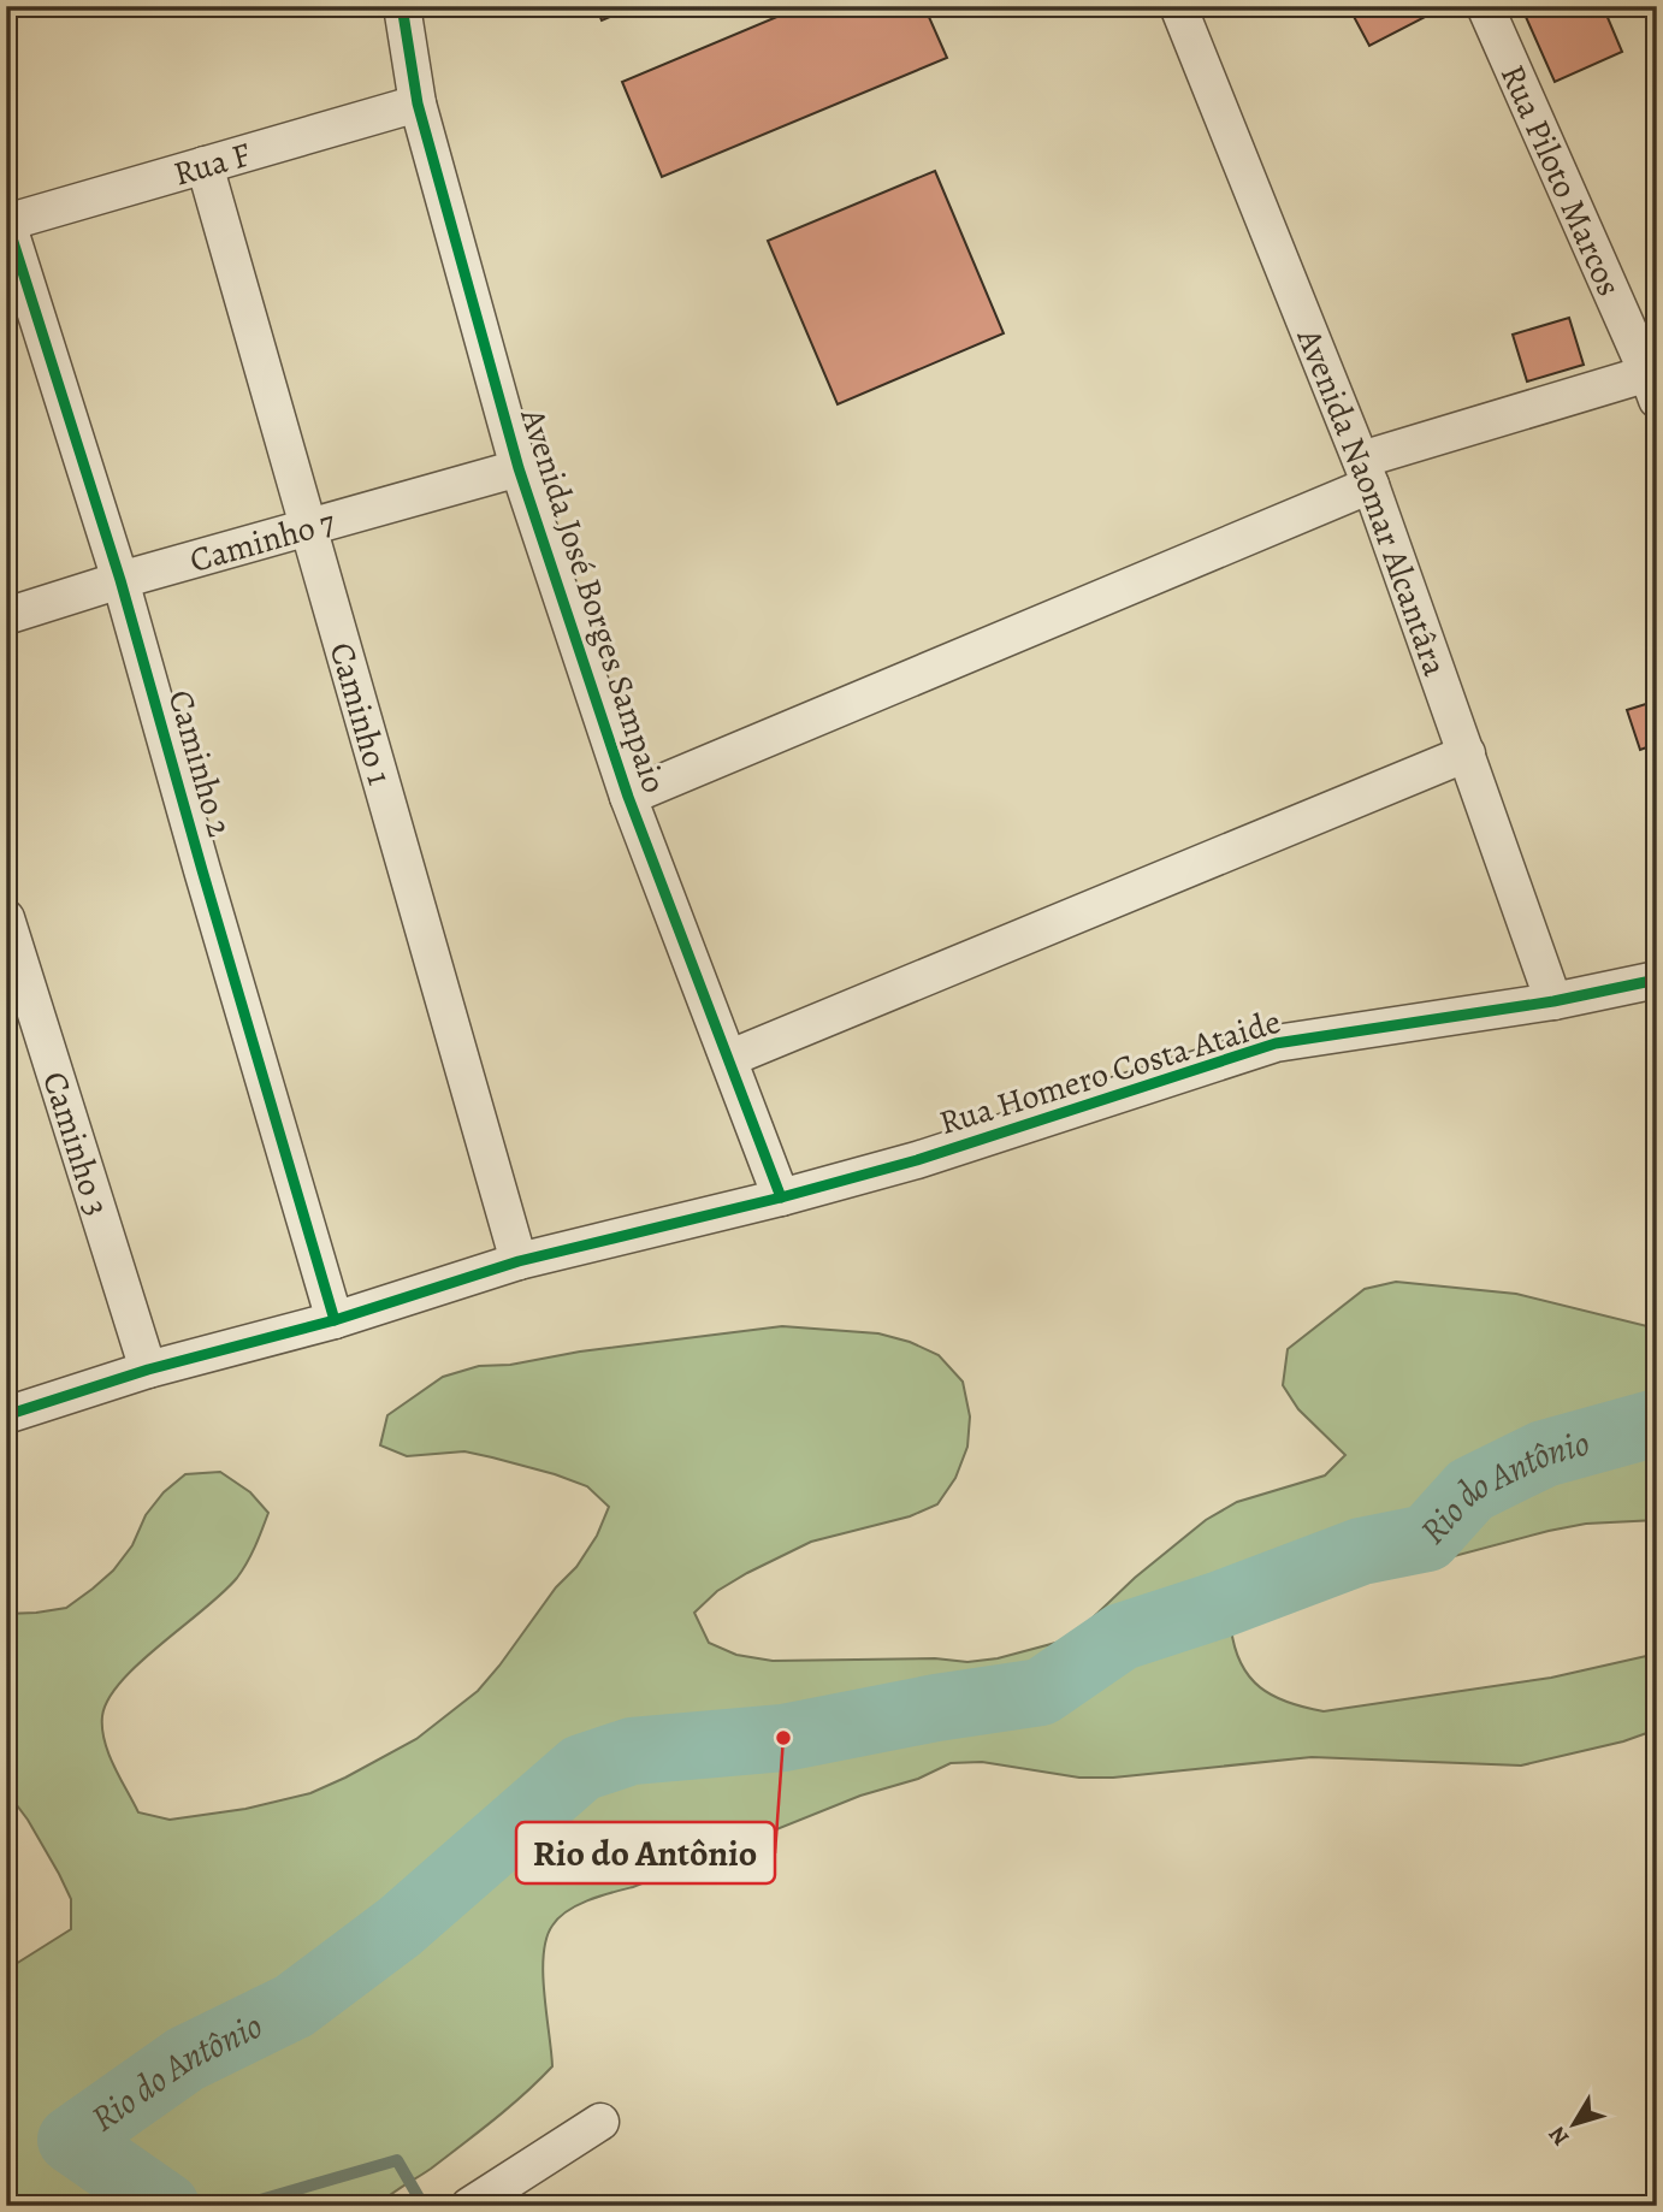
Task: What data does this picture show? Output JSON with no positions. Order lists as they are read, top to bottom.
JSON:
{
  "streets": {
    "street": [
      "Rua F",
      "Rua Piloto Marcos",
      "Avenida Naomar Alcantâra",
      "Caminho 7",
      "Avenida José Borges Sampaio",
      "Caminho 1",
      "Caminho 2",
      "Rua Homero Costa Ataide",
      "Caminho 3"
    ]
  },
  "crossings": [
    ["Rua F", "Avenida José Borges Sampaio"],
    ["Rua F", "Caminho 1"],
    ["Rua F", "Caminho 2"],
    ["Avenida Naomar Alcantâra", "Rua Homero Costa Ataide"],
    ["Caminho 7", "Avenida José Borges Sampaio"],
    ["Caminho 7", "Caminho 1"],
    ["Caminho 7", "Caminho 2"],
    ["Avenida José Borges Sampaio", "Rua Homero Costa Ataide"],
    ["Caminho 1", "Rua Homero Costa Ataide"],
    ["Caminho 2", "Rua Homero Costa Ataide"],
    ["Rua Homero Costa Ataide", "Caminho 3"]
  ],
  "water": ["Rio do Antônio"],
  "places": ["Rio do Antônio"],
  "north": "bottom left"
}
